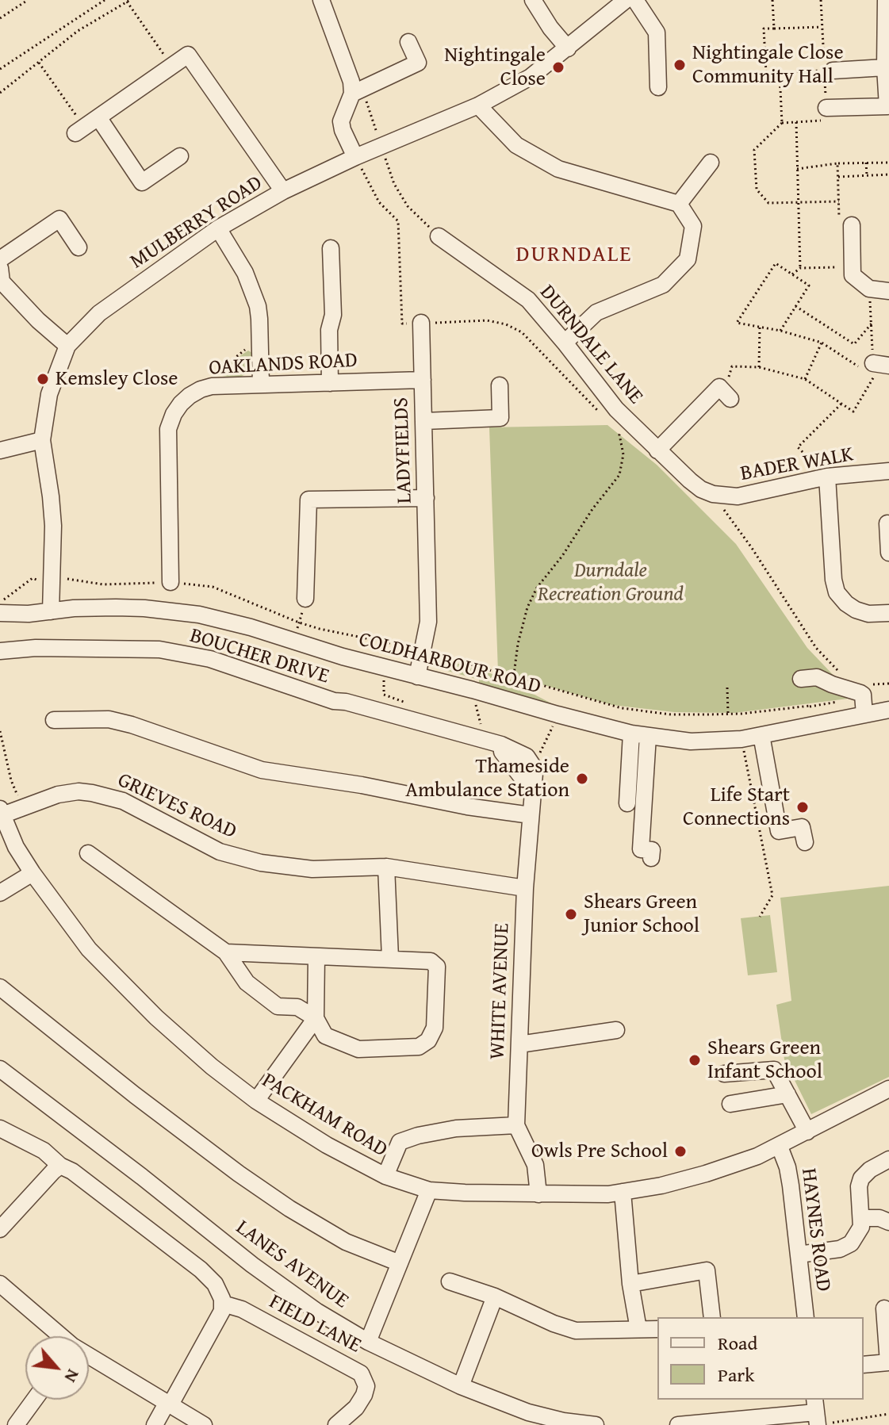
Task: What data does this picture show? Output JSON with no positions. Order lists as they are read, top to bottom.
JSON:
{
  "streets": {
    "street": [
      "MULBERRY ROAD",
      "DURNDALE LANE",
      "OAKLANDS ROAD",
      "LADYFIELDS",
      "BADER WALK",
      "BOUCHER DRIVE",
      "COLDHARBOUR ROAD",
      "GRIEVES ROAD",
      "WHITE AVENUE",
      "PACKHAM ROAD",
      "HAYNES ROAD",
      "LANES AVENUE",
      "FIELD LANE"
    ]
  },
  "crossings": [
    ["MULBERRY ROAD", "COLDHARBOUR ROAD"],
    ["DURNDALE LANE", "LADYFIELDS"],
    ["DURNDALE LANE", "BADER WALK"],
    ["OAKLANDS ROAD", "LADYFIELDS"],
    ["LADYFIELDS", "COLDHARBOUR ROAD"],
    ["BOUCHER DRIVE", "WHITE AVENUE"],
    ["GRIEVES ROAD", "WHITE AVENUE"],
    ["GRIEVES ROAD", "PACKHAM ROAD"],
    ["WHITE AVENUE", "PACKHAM ROAD"],
    ["PACKHAM ROAD", "HAYNES ROAD"]
  ],
  "districts": ["DURNDALE"],
  "parks": ["Durndale Recreation Ground"],
  "places": [
    "Nightingale Close Community Hall",
    "Nightingale Close",
    "Kemsley Close",
    "Thameside Ambulance Station",
    "Life Start Connections",
    "Shears Green Junior School",
    "Shears Green Infant School",
    "Owls Pre School"
  ],
  "legend": ["Road", "Park"],
  "north": "bottom right"
}
